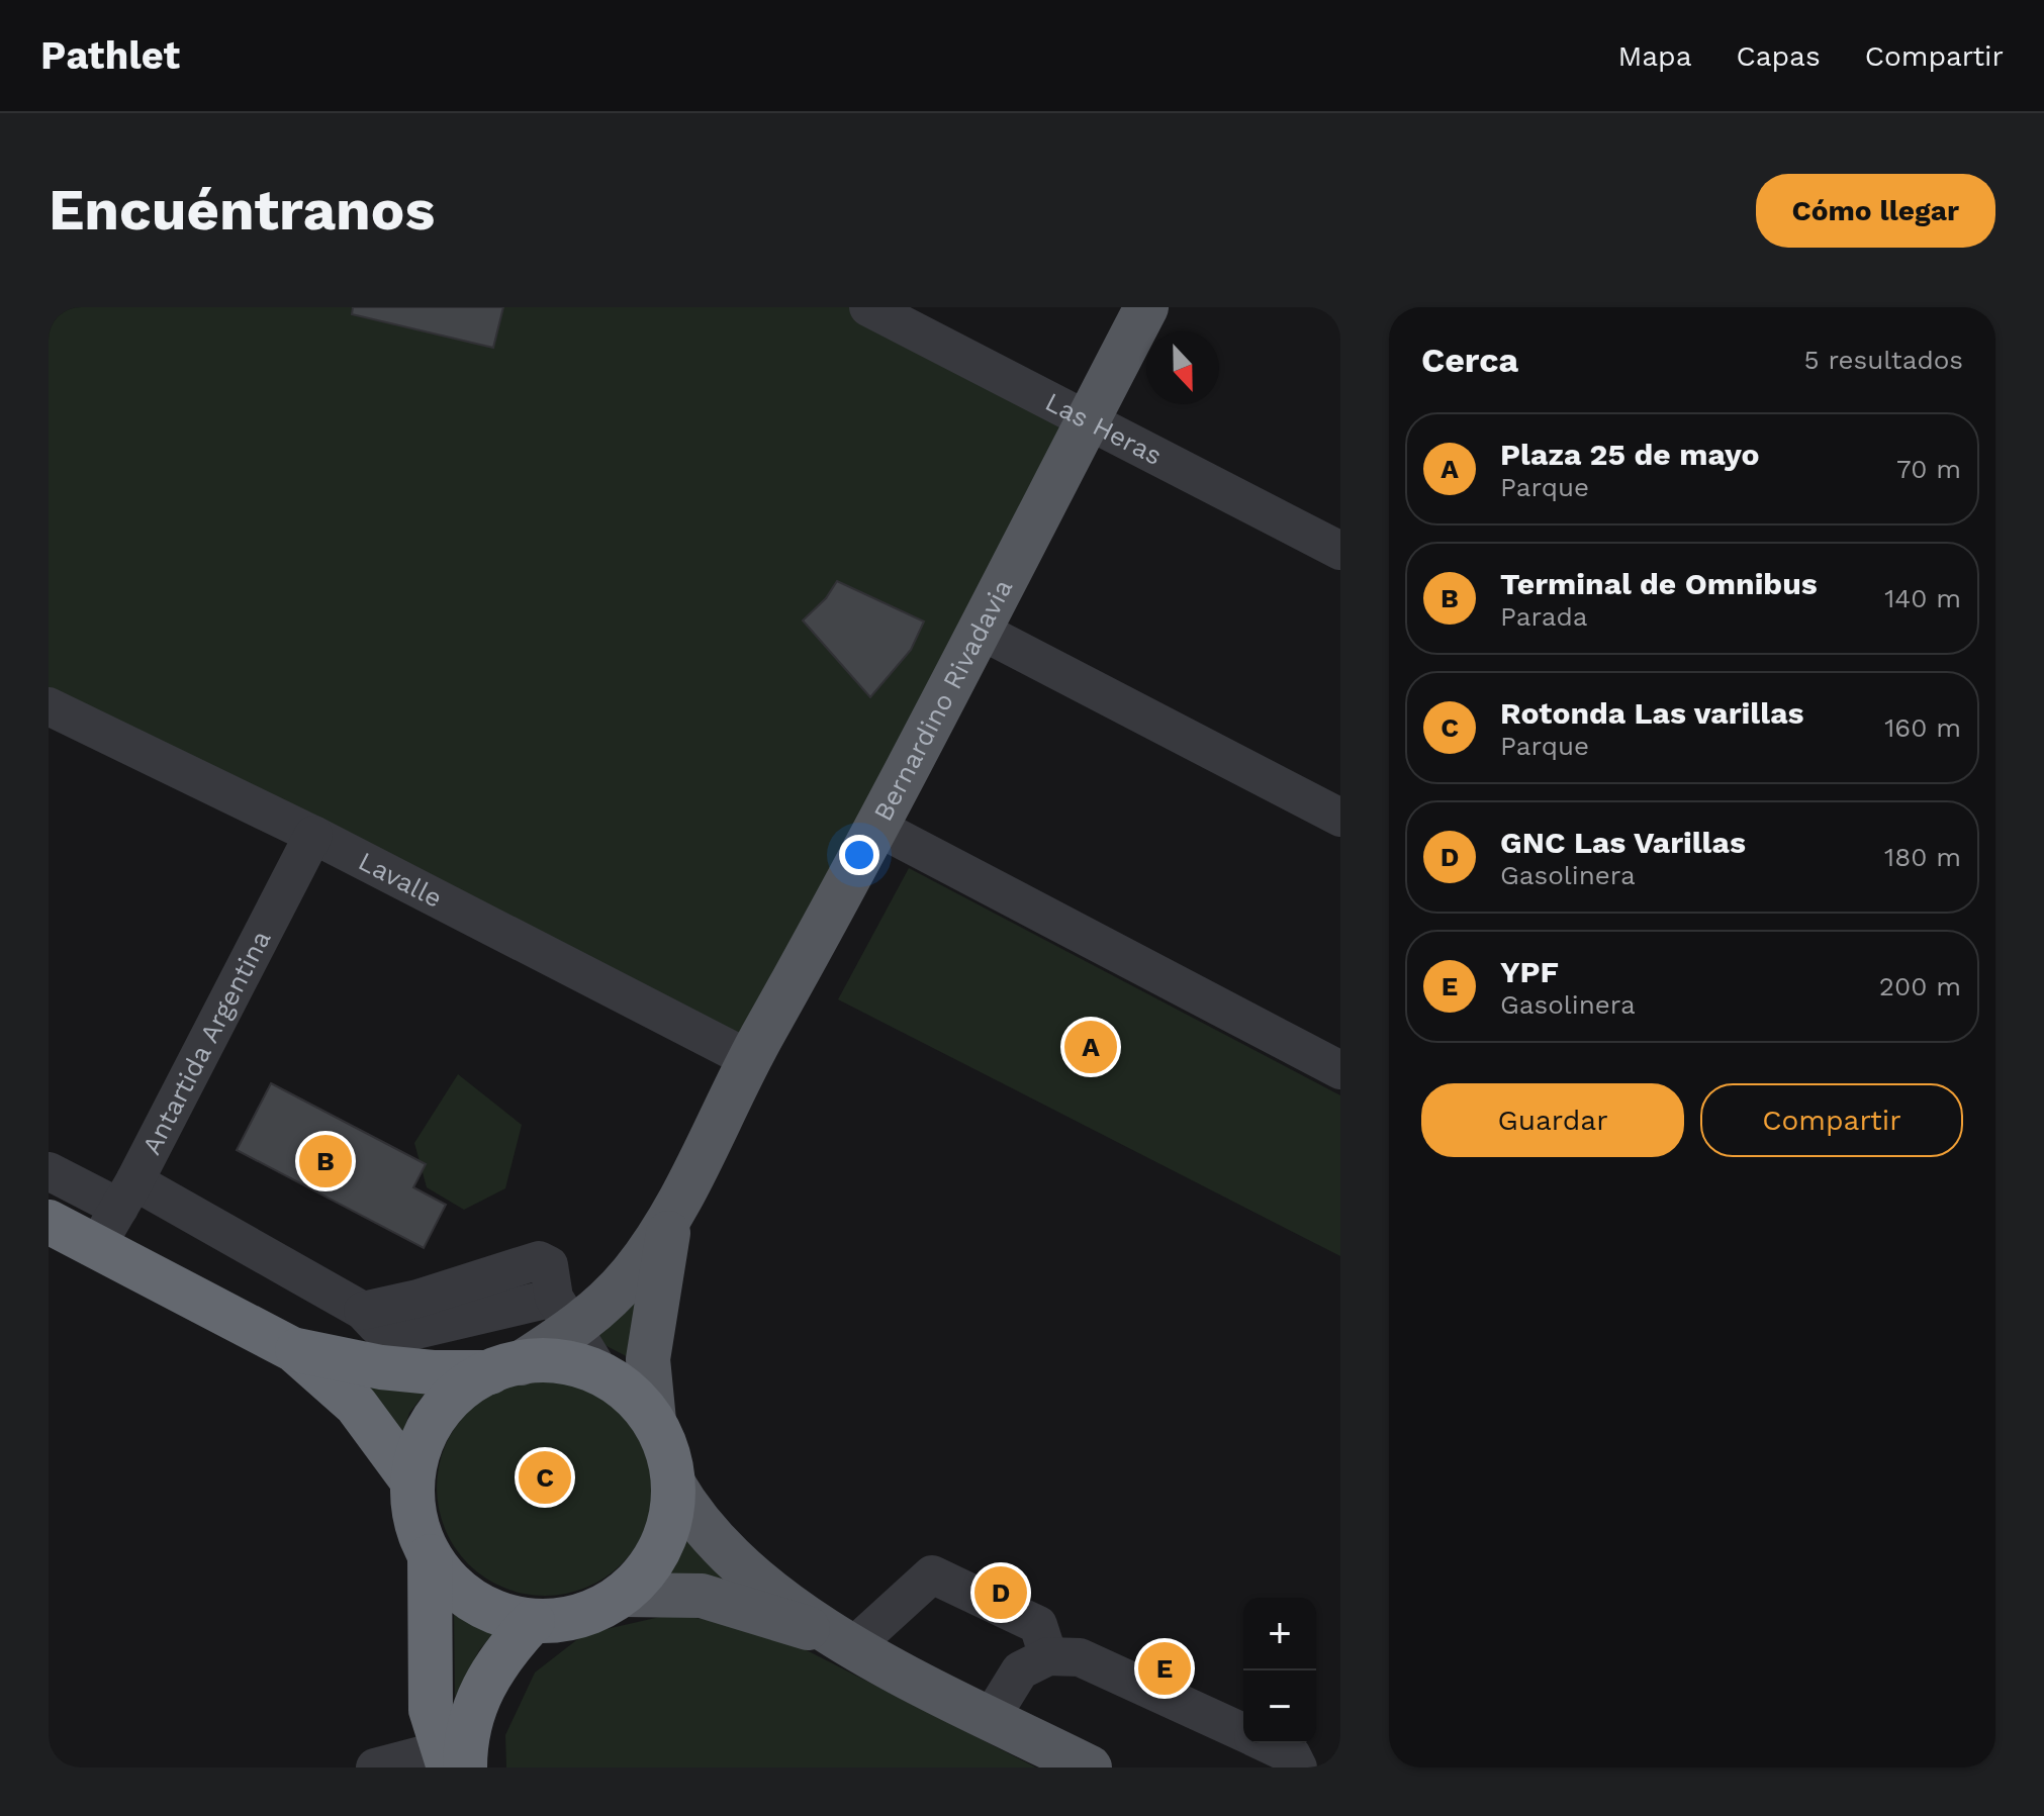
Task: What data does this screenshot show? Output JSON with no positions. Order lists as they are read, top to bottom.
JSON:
{
  "streets": {
    "main road": ["Bernardino Rivadavia"],
    "street": ["Las Heras", "Lavalle", "Antartida Argentina"]
  },
  "crossings": [
    ["Las Heras", "Bernardino Rivadavia"],
    ["Bernardino Rivadavia", "Lavalle"],
    ["Lavalle", "Antartida Argentina"]
  ],
  "north": "bottom",
  "page": {
    "header": "Pathlet",
    "nav": ["Mapa", "Capas", "Compartir"],
    "buttons": [
      "Cómo llegar",
      ["Guardar", "Compartir"]
    ],
    "title": "Encuéntranos",
    "heading": ["Cerca", "5 resultados"],
    "list": [
      {
        "mark": "A",
        "name": "Plaza 25 de mayo",
        "note": "Parque",
        "value": "70 m"
      },
      {
        "mark": "B",
        "name": "Terminal de Omnibus",
        "note": "Parada",
        "value": "140 m"
      },
      {
        "mark": "C",
        "name": "Rotonda Las varillas",
        "note": "Parque",
        "value": "160 m"
      },
      {
        "mark": "D",
        "name": "GNC Las Varillas",
        "note": "Gasolinera",
        "value": "180 m"
      },
      {
        "mark": "E",
        "name": "YPF",
        "note": "Gasolinera",
        "value": "200 m"
      }
    ],
    "pins": [
      "A",
      "B",
      "C",
      "D",
      "E"
    ],
    "map_buttons": ["+", "−"]
  }
}
